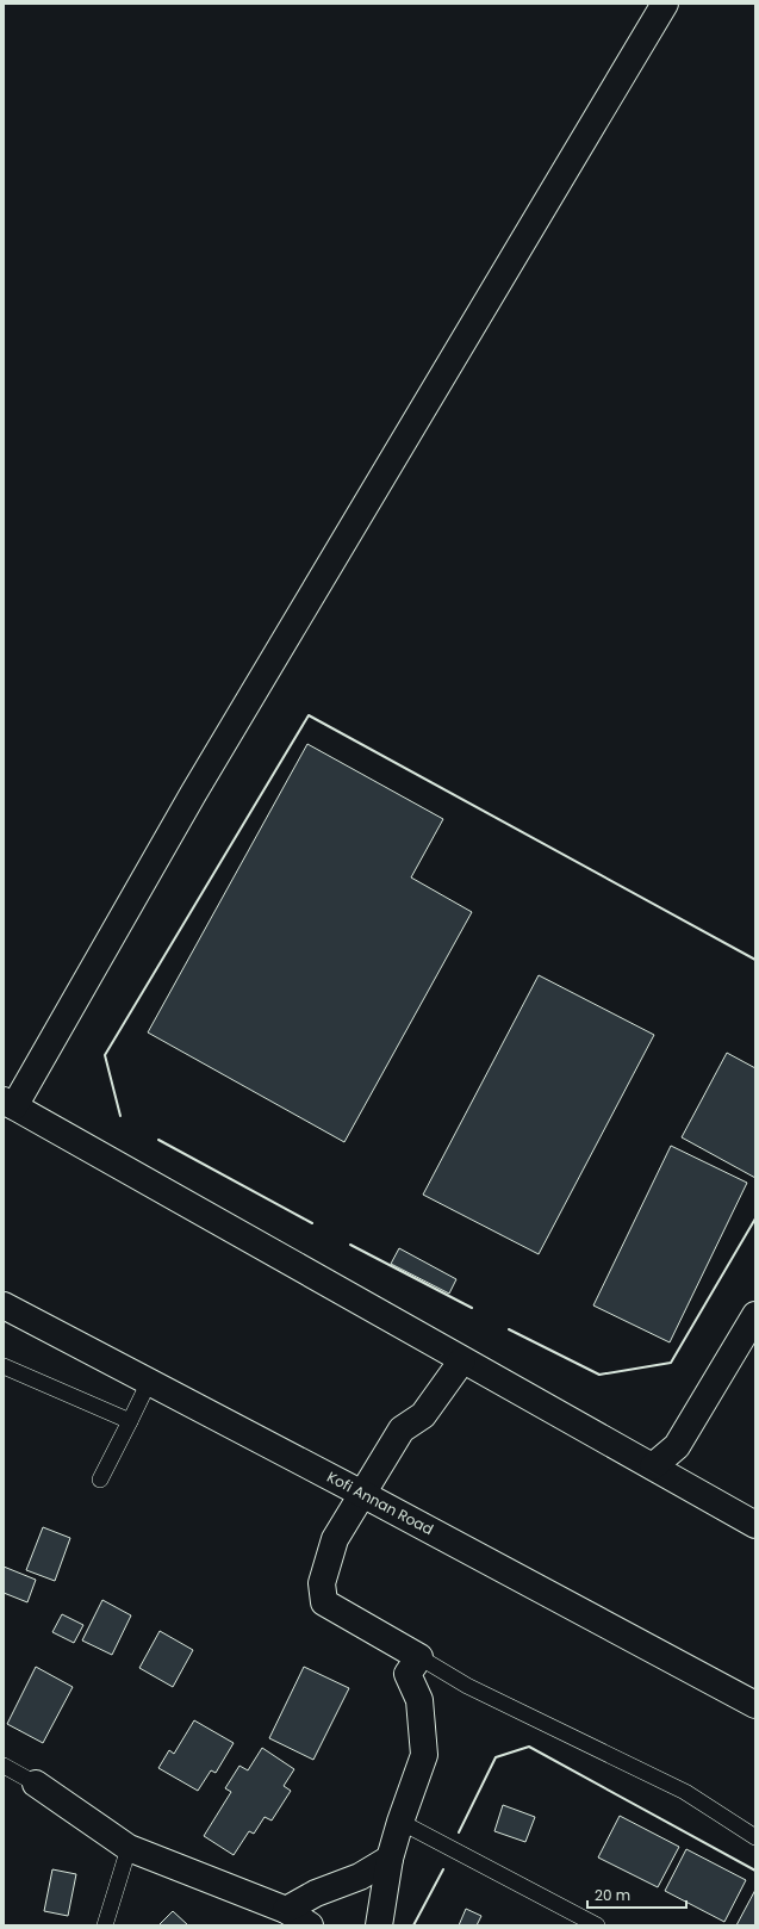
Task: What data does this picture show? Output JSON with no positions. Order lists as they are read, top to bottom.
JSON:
{
  "streets": {
    "street": ["Kofi Annan Road"]
  },
  "scale_bar": "20 m"
}
